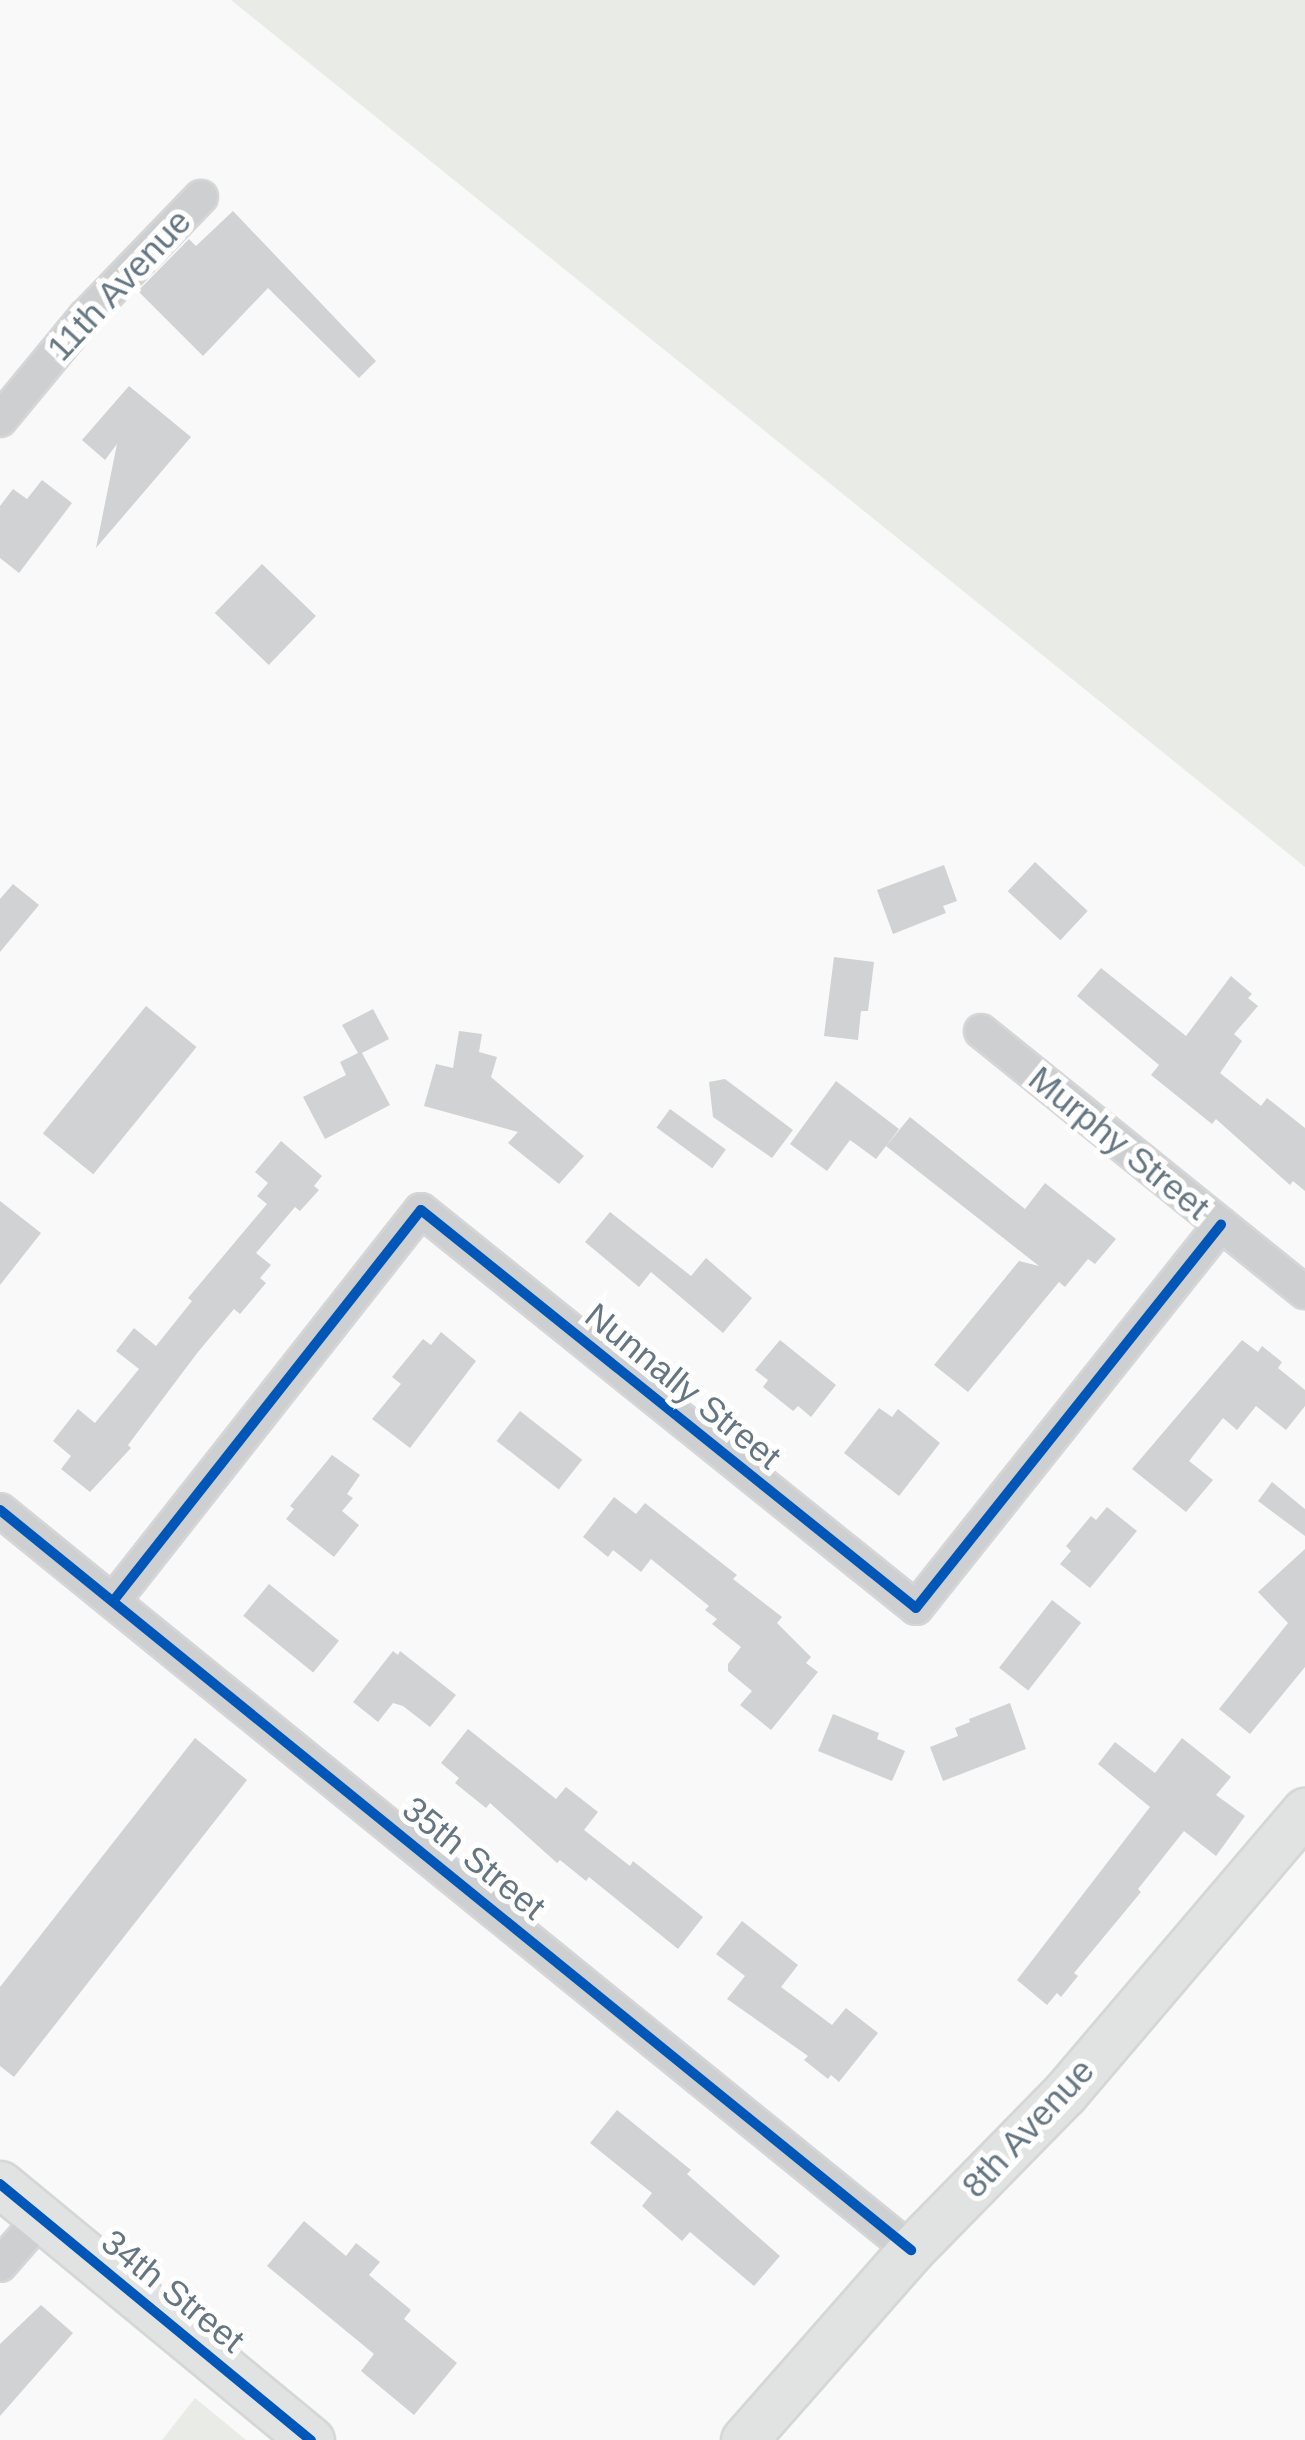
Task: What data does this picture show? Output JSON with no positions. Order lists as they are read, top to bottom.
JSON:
{
  "streets": {
    "street": [
      "11th Avenue",
      "Murphy Street",
      "Nunnally Street",
      "35th Street",
      "8th Avenue",
      "34th Street"
    ]
  },
  "crossings": [
    ["Murphy Street", "Nunnally Street"],
    ["Nunnally Street", "35th Street"],
    ["35th Street", "8th Avenue"]
  ]
}
